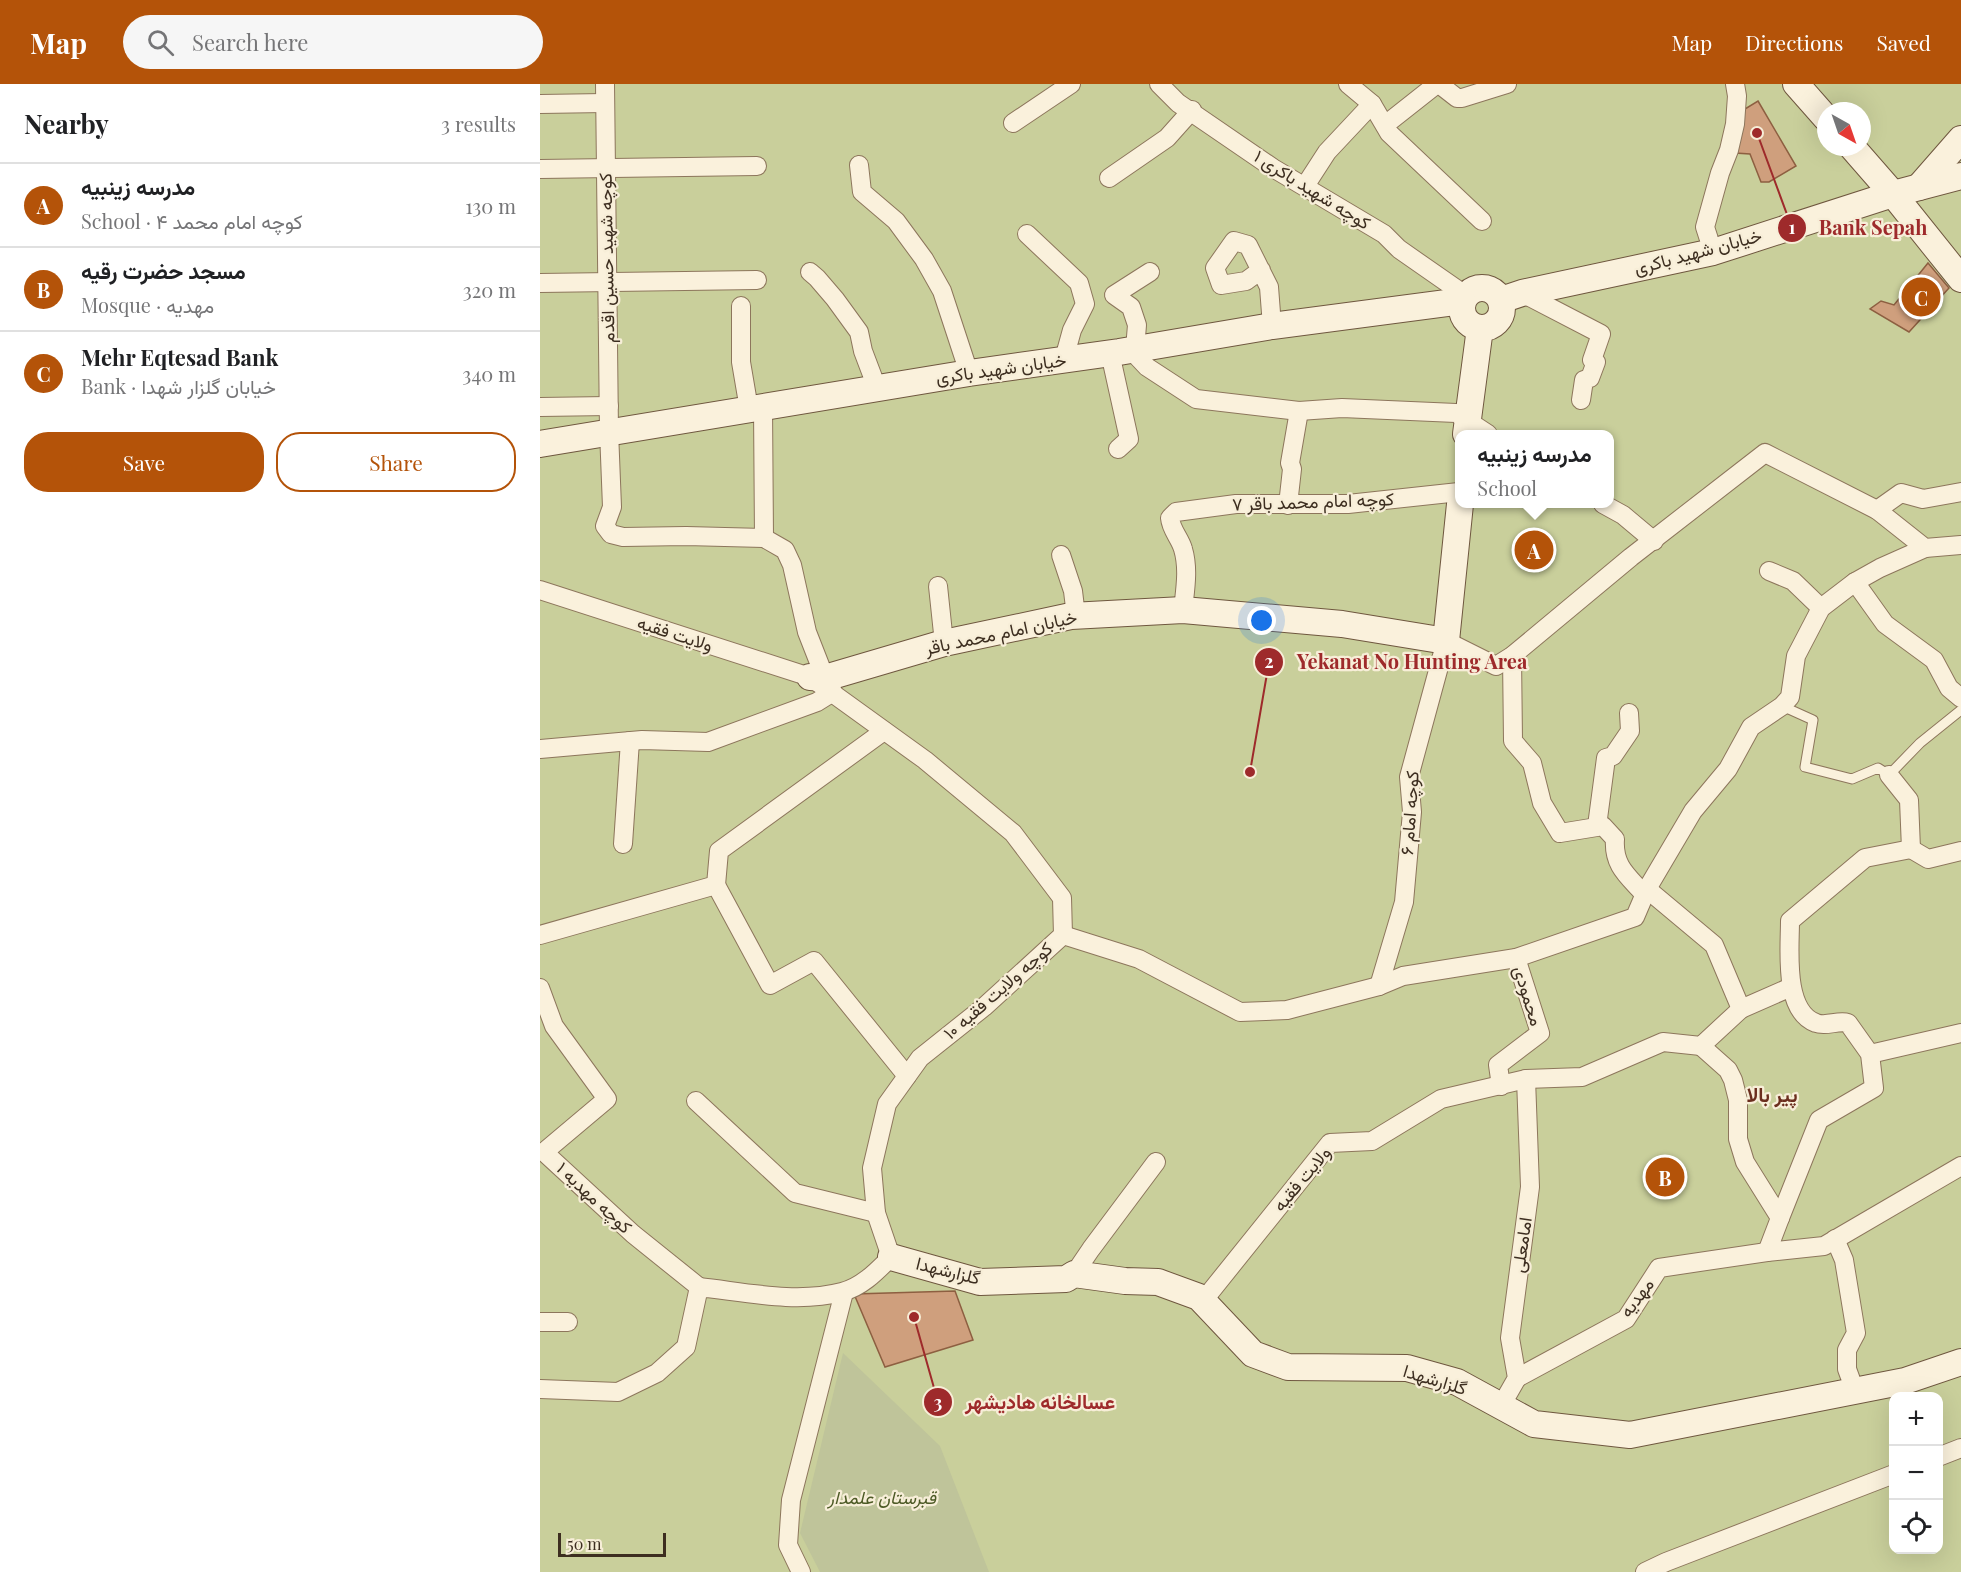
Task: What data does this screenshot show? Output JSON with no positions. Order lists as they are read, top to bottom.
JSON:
{
  "streets": {
    "main road": ["خیابان شهید باکری", "خیابان امام محمد باقر", "گلزارشهدا"],
    "street": [
      "کوچه شهید باکری ۱",
      "کوچه شهید حسین اقدم",
      "کوچه امام محمد باقر ۷",
      "ولایت فقیه",
      "کوچه امام ۶",
      "کوچه ولایت فقیه ۱۰",
      "محمودی",
      "کوچه مهدیه ۱",
      "امامعلی",
      "مهدیه"
    ]
  },
  "crossings": [
    ["کوچه شهید باکری ۱", "خیابان شهید باکری"],
    ["خیابان شهید باکری", "کوچه شهید حسین اقدم"],
    ["کوچه امام محمد باقر ۷", "خیابان امام محمد باقر"],
    ["خیابان امام محمد باقر", "ولایت فقیه"],
    ["خیابان امام محمد باقر", "کوچه امام ۶"],
    ["خیابان امام محمد باقر", "کوچه ولایت فقیه ۱۰"],
    ["ولایت فقیه", "کوچه ولایت فقیه ۱۰"],
    ["ولایت فقیه", "محمودی"],
    ["ولایت فقیه", "امامعلی"],
    ["ولایت فقیه", "گلزارشهدا"],
    ["کوچه ولایت فقیه ۱۰", "گلزارشهدا"],
    ["امامعلی", "مهدیه"]
  ],
  "districts": ["پیر بالا"],
  "parks": ["قبرستان علمدار"],
  "places": ["Bank Sepah", "Yekanat No Hunting Area", "عسالخانه هادیشهر"],
  "scale_bar": "50 m",
  "north": "bottom right",
  "page": {
    "header": "Map",
    "search": "Search here",
    "nav": ["Map", "Directions", "Saved"],
    "heading": ["Nearby", "3 results"],
    "list": [
      {
        "mark": "A",
        "name": "مدرسه زینبیه",
        "note": "School · کوچه امام محمد ۴",
        "value": "130 m"
      },
      {
        "mark": "B",
        "name": "مسجد حضرت رقیه",
        "note": "Mosque · مهدیه",
        "value": "320 m"
      },
      {
        "mark": "C",
        "name": "Mehr Eqtesad Bank",
        "note": "Bank · خیابان گلزار شهدا",
        "value": "340 m"
      }
    ],
    "pins": ["C", "A", "B"],
    "buttons": ["Save", "Share"],
    "popup": ["مدرسه زینبیه", "School"],
    "map_buttons": ["+", "−"],
    "scale": "50 m"
  }
}
